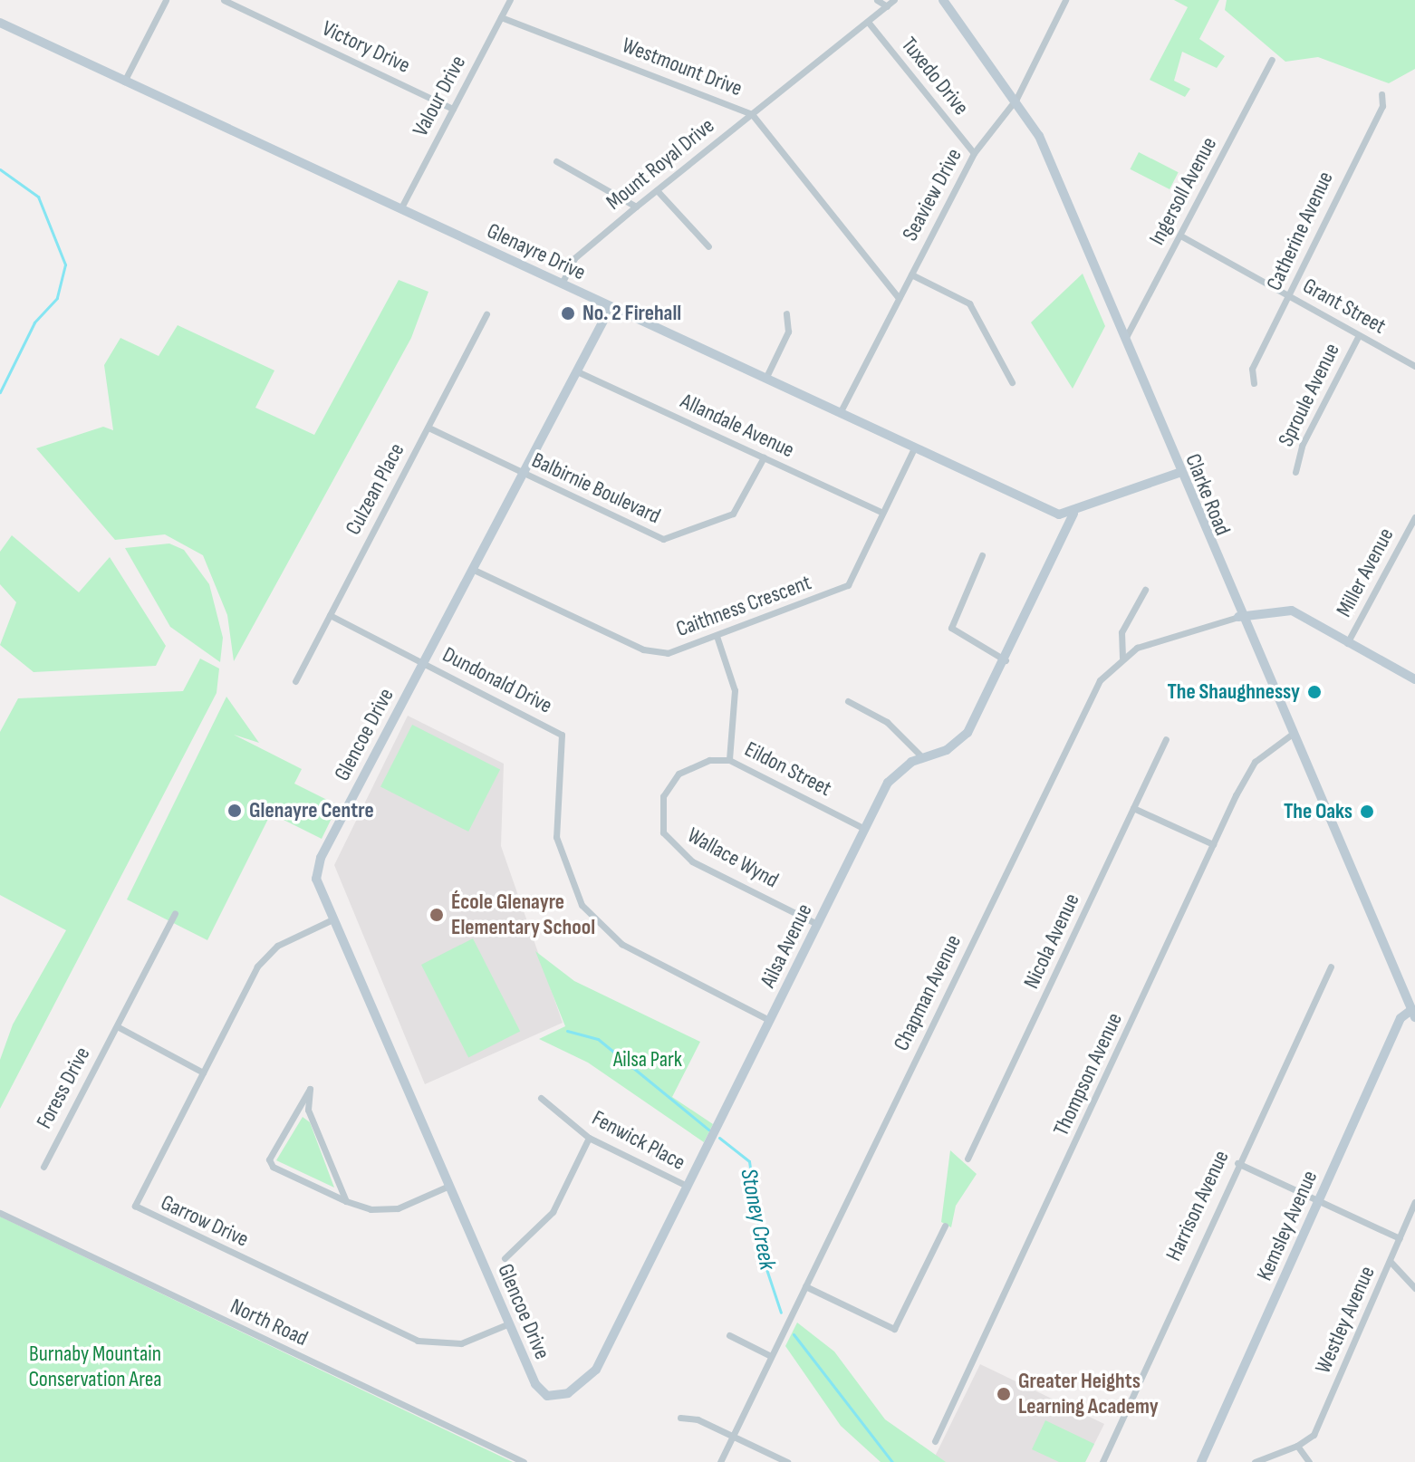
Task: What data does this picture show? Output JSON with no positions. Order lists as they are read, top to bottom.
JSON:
{
  "streets": {
    "street": [
      "Victory Drive",
      "Westmount Drive",
      "Tuxedo Drive",
      "Valour Drive",
      "Mount Royal Drive",
      "Ingersoll Avenue",
      "Seaview Drive",
      "Catherine Avenue",
      "Glenayre Drive",
      "Grant Street",
      "Sproule Avenue",
      "Allandale Avenue",
      "Balbirnie Boulevard",
      "Culzean Place",
      "Clarke Road",
      "Miller Avenue",
      "Caithness Crescent",
      "Dundonald Drive",
      "Glencoe Drive",
      "Eildon Street",
      "Wallace Wynd",
      "Nicola Avenue",
      "Ailsa Avenue",
      "Chapman Avenue",
      "Thompson Avenue",
      "Foress Drive",
      "Fenwick Place",
      "Harrison Avenue",
      "Garrow Drive",
      "Kemsley Avenue",
      "Westley Avenue",
      "North Road"
    ]
  },
  "crossings": [
    ["Victory Drive", "Valour Drive"],
    ["Westmount Drive", "Valour Drive"],
    ["Westmount Drive", "Mount Royal Drive"],
    ["Westmount Drive", "Seaview Drive"],
    ["Tuxedo Drive", "Mount Royal Drive"],
    ["Tuxedo Drive", "Seaview Drive"],
    ["Valour Drive", "Glenayre Drive"],
    ["Mount Royal Drive", "Glenayre Drive"],
    ["Ingersoll Avenue", "Grant Street"],
    ["Ingersoll Avenue", "Clarke Road"],
    ["Seaview Drive", "Glenayre Drive"],
    ["Seaview Drive", "Clarke Road"],
    ["Catherine Avenue", "Grant Street"],
    ["Glenayre Drive", "Caithness Crescent"],
    ["Glenayre Drive", "Glencoe Drive"],
    ["Glenayre Drive", "Ailsa Avenue"],
    ["Grant Street", "Sproule Avenue"],
    ["Allandale Avenue", "Balbirnie Boulevard"],
    ["Allandale Avenue", "Caithness Crescent"],
    ["Allandale Avenue", "Glencoe Drive"],
    ["Balbirnie Boulevard", "Culzean Place"],
    ["Balbirnie Boulevard", "Glencoe Drive"],
    ["Culzean Place", "Dundonald Drive"],
    ["Clarke Road", "Chapman Avenue"],
    ["Clarke Road", "Thompson Avenue"],
    ["Clarke Road", "Kemsley Avenue"],
    ["Caithness Crescent", "Glencoe Drive"],
    ["Caithness Crescent", "Eildon Street"],
    ["Dundonald Drive", "Glencoe Drive"],
    ["Dundonald Drive", "Ailsa Avenue"],
    ["Glencoe Drive", "Ailsa Avenue"],
    ["Glencoe Drive", "Garrow Drive"],
    ["Eildon Street", "Wallace Wynd"],
    ["Eildon Street", "Ailsa Avenue"],
    ["Wallace Wynd", "Ailsa Avenue"],
    ["Ailsa Avenue", "Fenwick Place"]
  ],
  "water": ["Stoney Creek"],
  "parks": ["Ailsa Park", "Burnaby Mountain Conservation Area"],
  "places": [
    "No. 2 Firehall",
    "The Shaughnessy",
    "Glenayre Centre",
    "The Oaks",
    "École Glenayre Elementary School",
    "Greater Heights Learning Academy"
  ]
}
